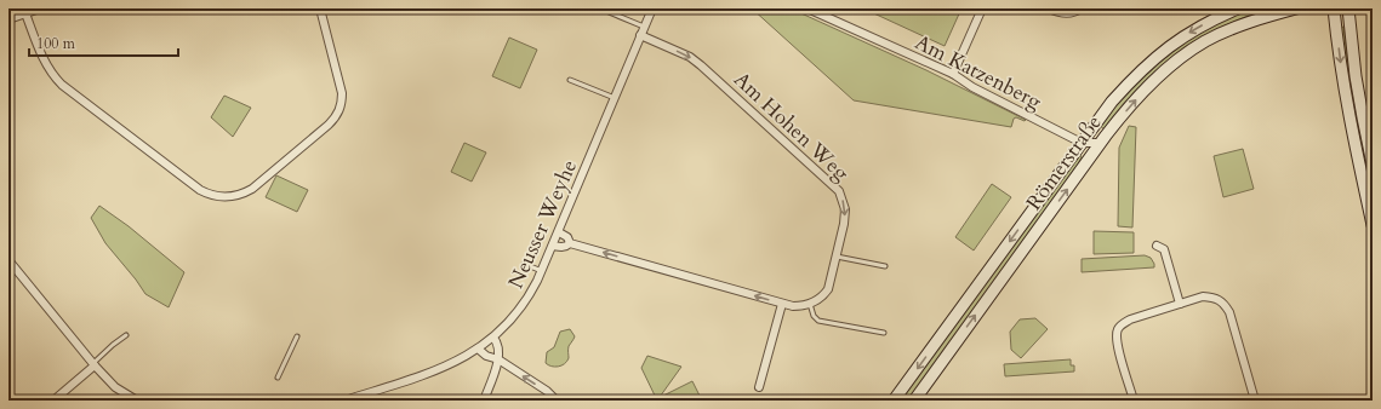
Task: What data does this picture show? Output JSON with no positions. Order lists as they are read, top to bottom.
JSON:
{
  "streets": {
    "main road": ["Römerstraße"],
    "street": ["Am Katzenberg", "Am Hohen Weg", "Neusser Weyhe"]
  },
  "crossings": [
    ["Am Katzenberg", "Römerstraße"],
    ["Am Hohen Weg", "Neusser Weyhe"]
  ],
  "one_way": ["Am Hohen Weg"],
  "scale_bar": "100 m"
}
